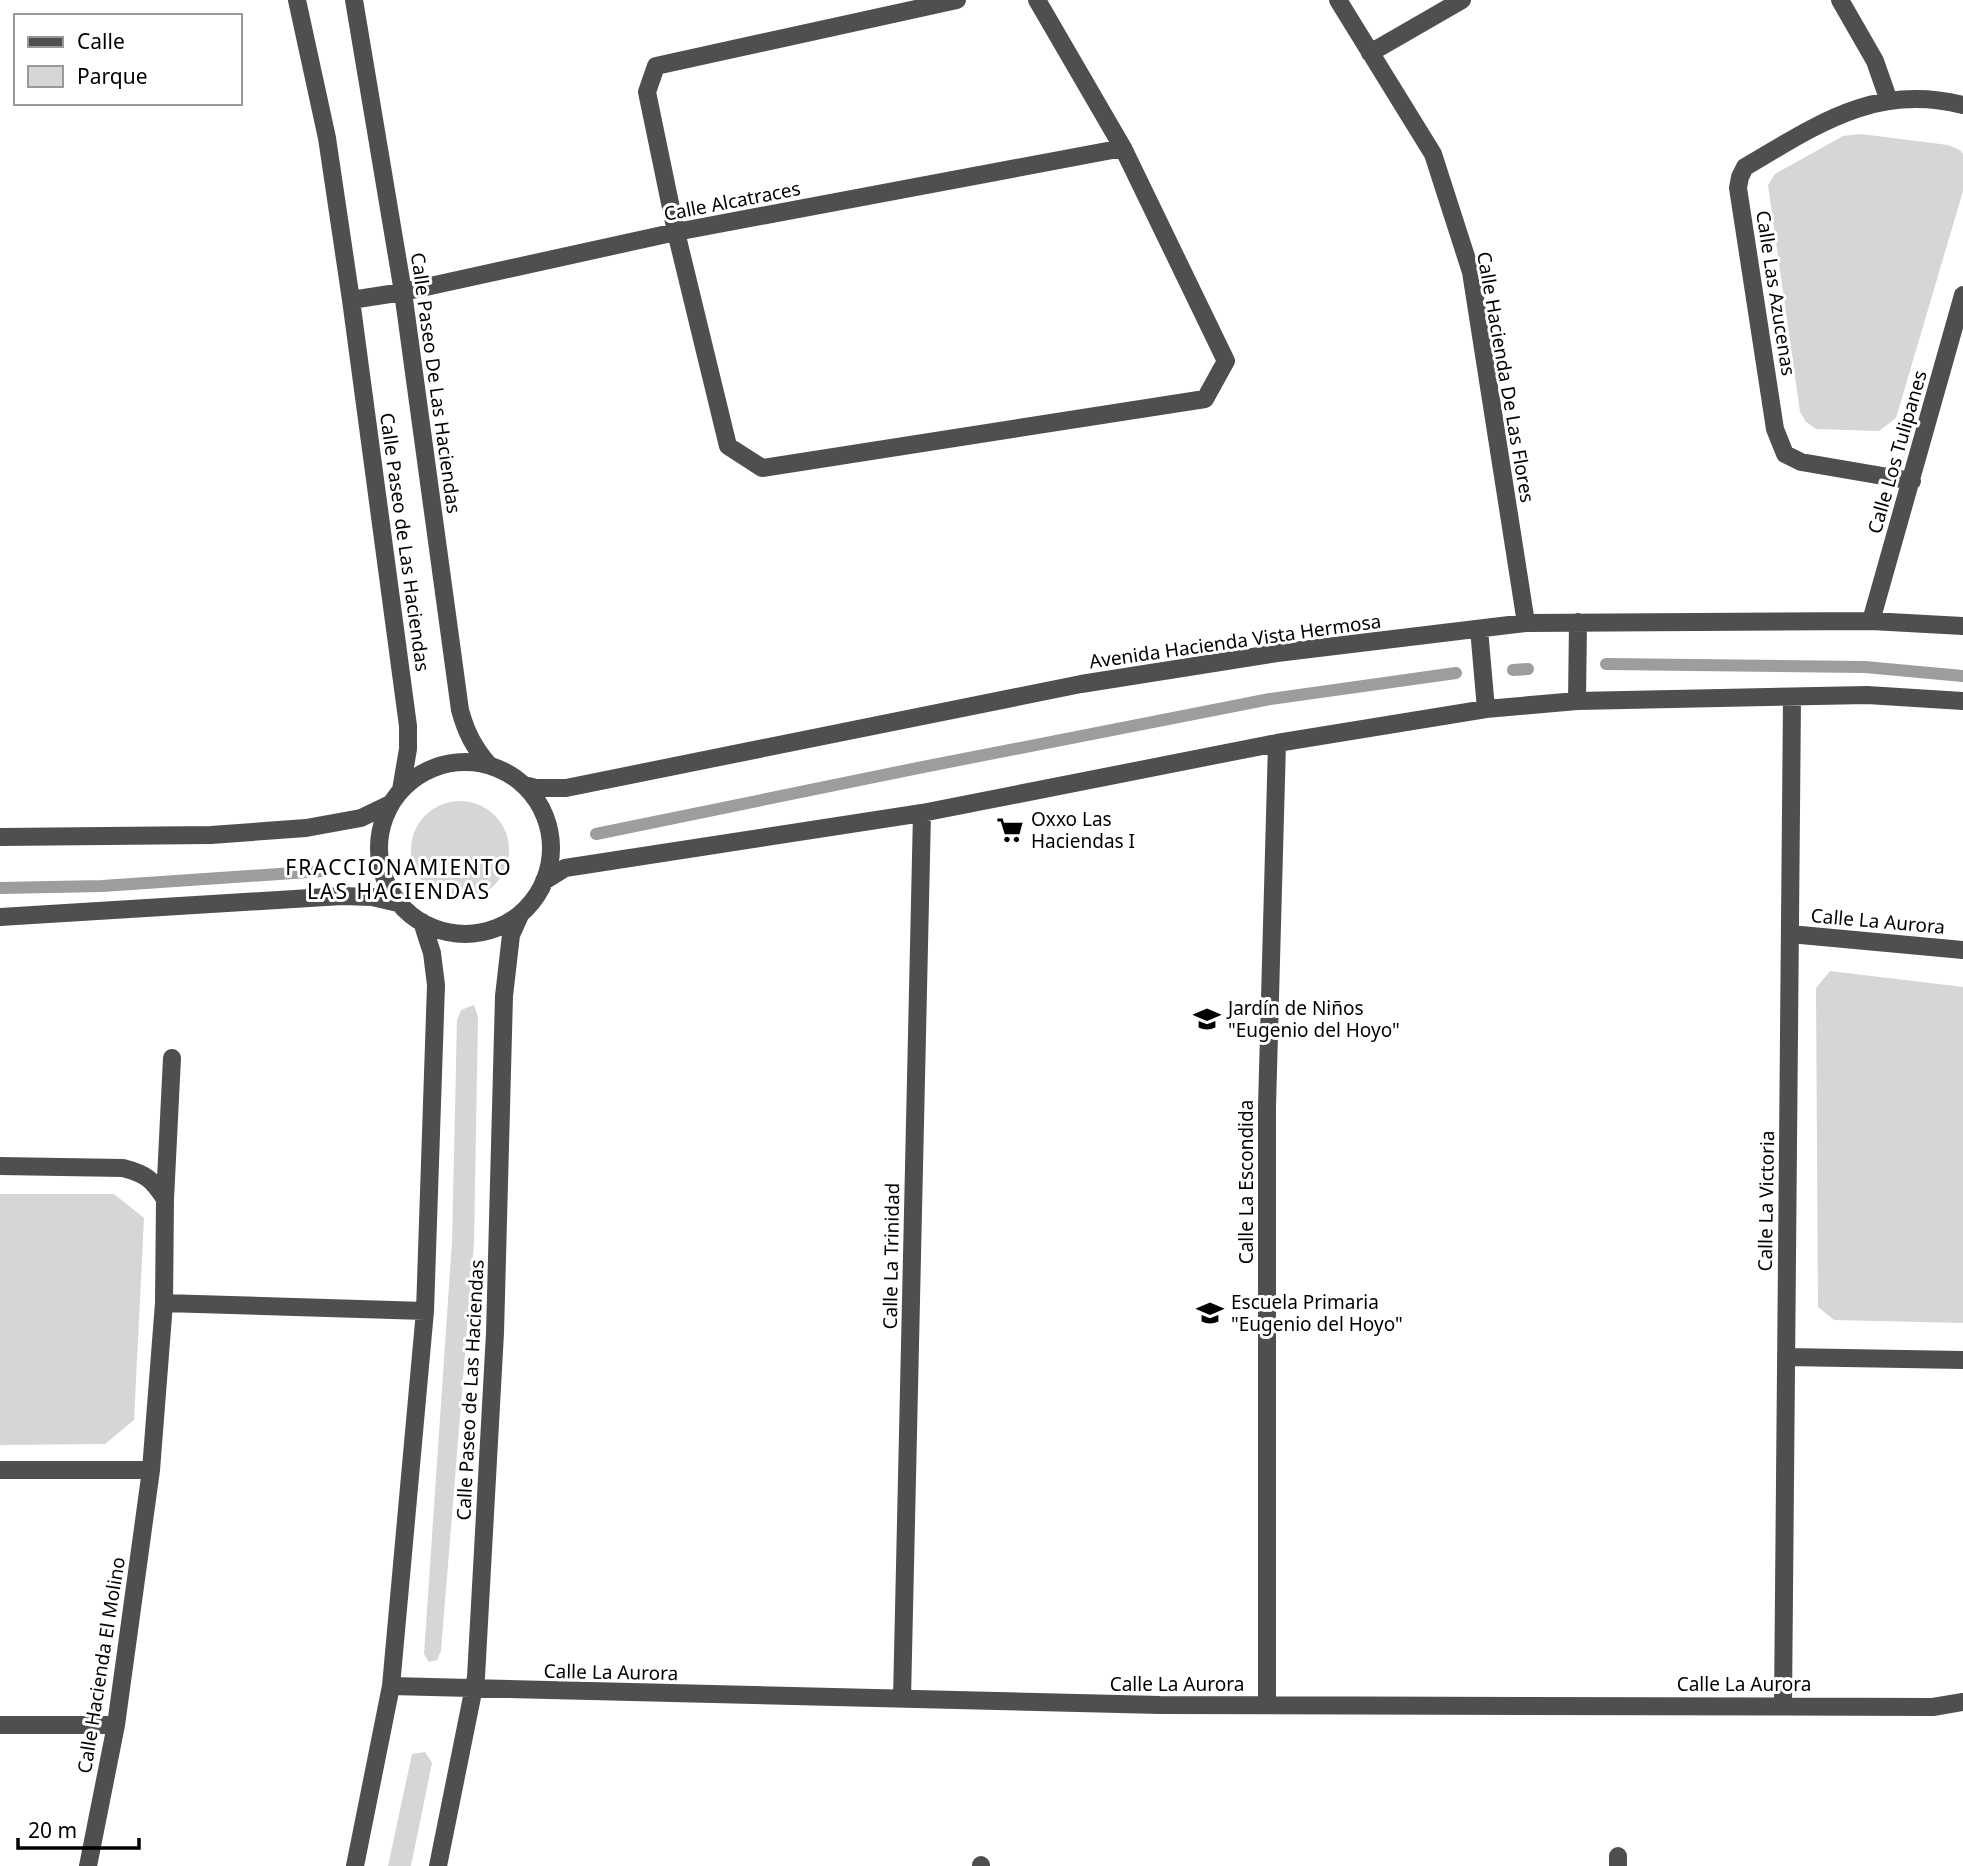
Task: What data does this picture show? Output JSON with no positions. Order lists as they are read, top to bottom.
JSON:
{
  "streets": {
    "street": [
      "Calle Alcatraces",
      "Calle Las Azucenas",
      "Calle Hacienda De Las Flores",
      "Calle Paseo De Las Haciendas",
      "Calle Los Tulipanes",
      "Calle Paseo de Las Haciendas",
      "Avenida Hacienda Vista Hermosa",
      "Calle La Aurora",
      "Calle La Escondida",
      "Calle La Victoria",
      "Calle La Trinidad",
      "Calle Hacienda El Molino"
    ]
  },
  "crossings": [
    ["Calle Alcatraces", "Calle Paseo De Las Haciendas"],
    ["Calle Alcatraces", "Calle Paseo de Las Haciendas"],
    ["Calle Las Azucenas", "Calle Los Tulipanes"],
    ["Calle Hacienda De Las Flores", "Avenida Hacienda Vista Hermosa"],
    ["Calle Paseo De Las Haciendas", "Calle Paseo de Las Haciendas"],
    ["Calle Paseo De Las Haciendas", "Avenida Hacienda Vista Hermosa"],
    ["Calle Los Tulipanes", "Avenida Hacienda Vista Hermosa"],
    ["Calle Paseo de Las Haciendas", "Avenida Hacienda Vista Hermosa"],
    ["Calle Paseo de Las Haciendas", "Calle La Aurora"],
    ["Calle La Aurora", "Calle La Escondida"],
    ["Calle La Aurora", "Calle La Victoria"],
    ["Calle La Aurora", "Calle La Trinidad"]
  ],
  "districts": ["FRACCIONAMIENTO LAS HACIENDAS"],
  "places": {
    "supermarket": ["Oxxo Las Haciendas I"],
    "school or university": ["Jardín de Niños \"Eugenio del Hoyo\"", "Escuela Primaria \"Eugenio del Hoyo\""]
  },
  "legend": ["Calle", "Parque"],
  "scale_bar": "20 m"
}
